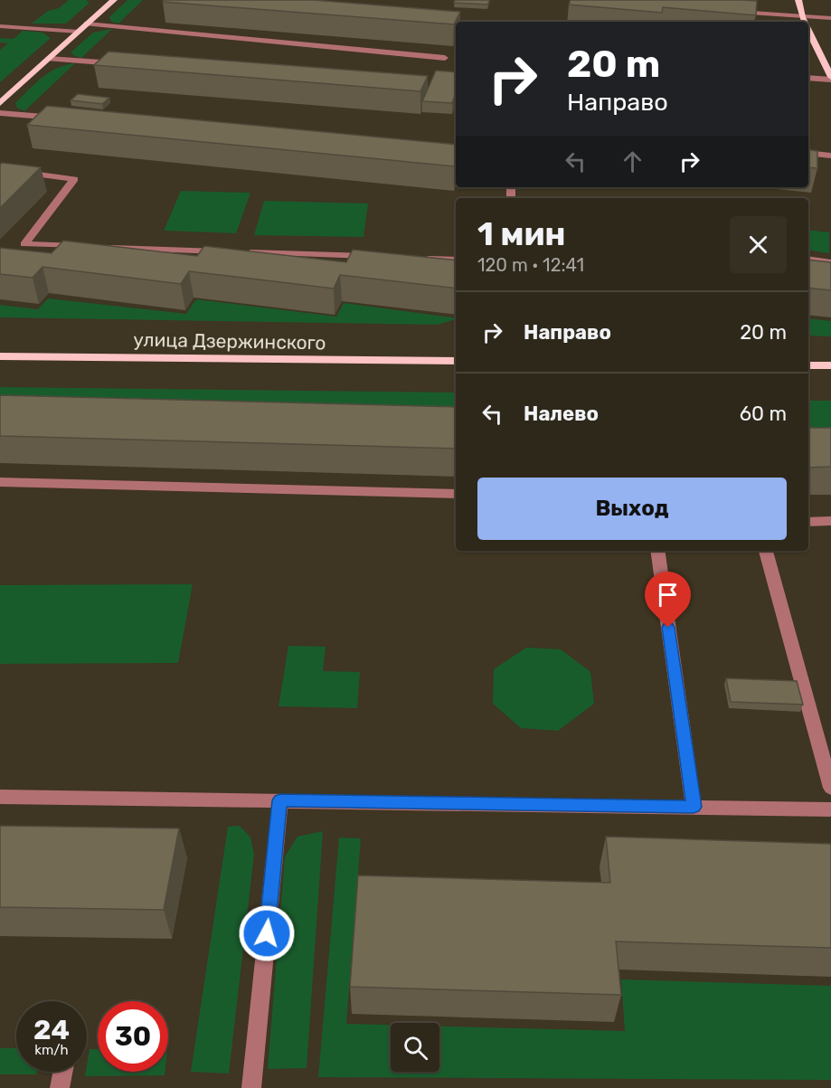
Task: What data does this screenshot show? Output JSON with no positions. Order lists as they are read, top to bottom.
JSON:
{
  "streets": {
    "main road": ["улица Дзержинского"]
  },
  "page": {
    "turn": ["20 m", "Направо"],
    "heading": ["1 мин", "120 m · 12:41"],
    "list": [
      {
        "name": "Направо",
        "value": "20 m"
      },
      {
        "name": "Налево",
        "value": "60 m"
      }
    ],
    "buttons": "Выход",
    "speed": "24 km/h",
    "limit": "30"
  }
}
